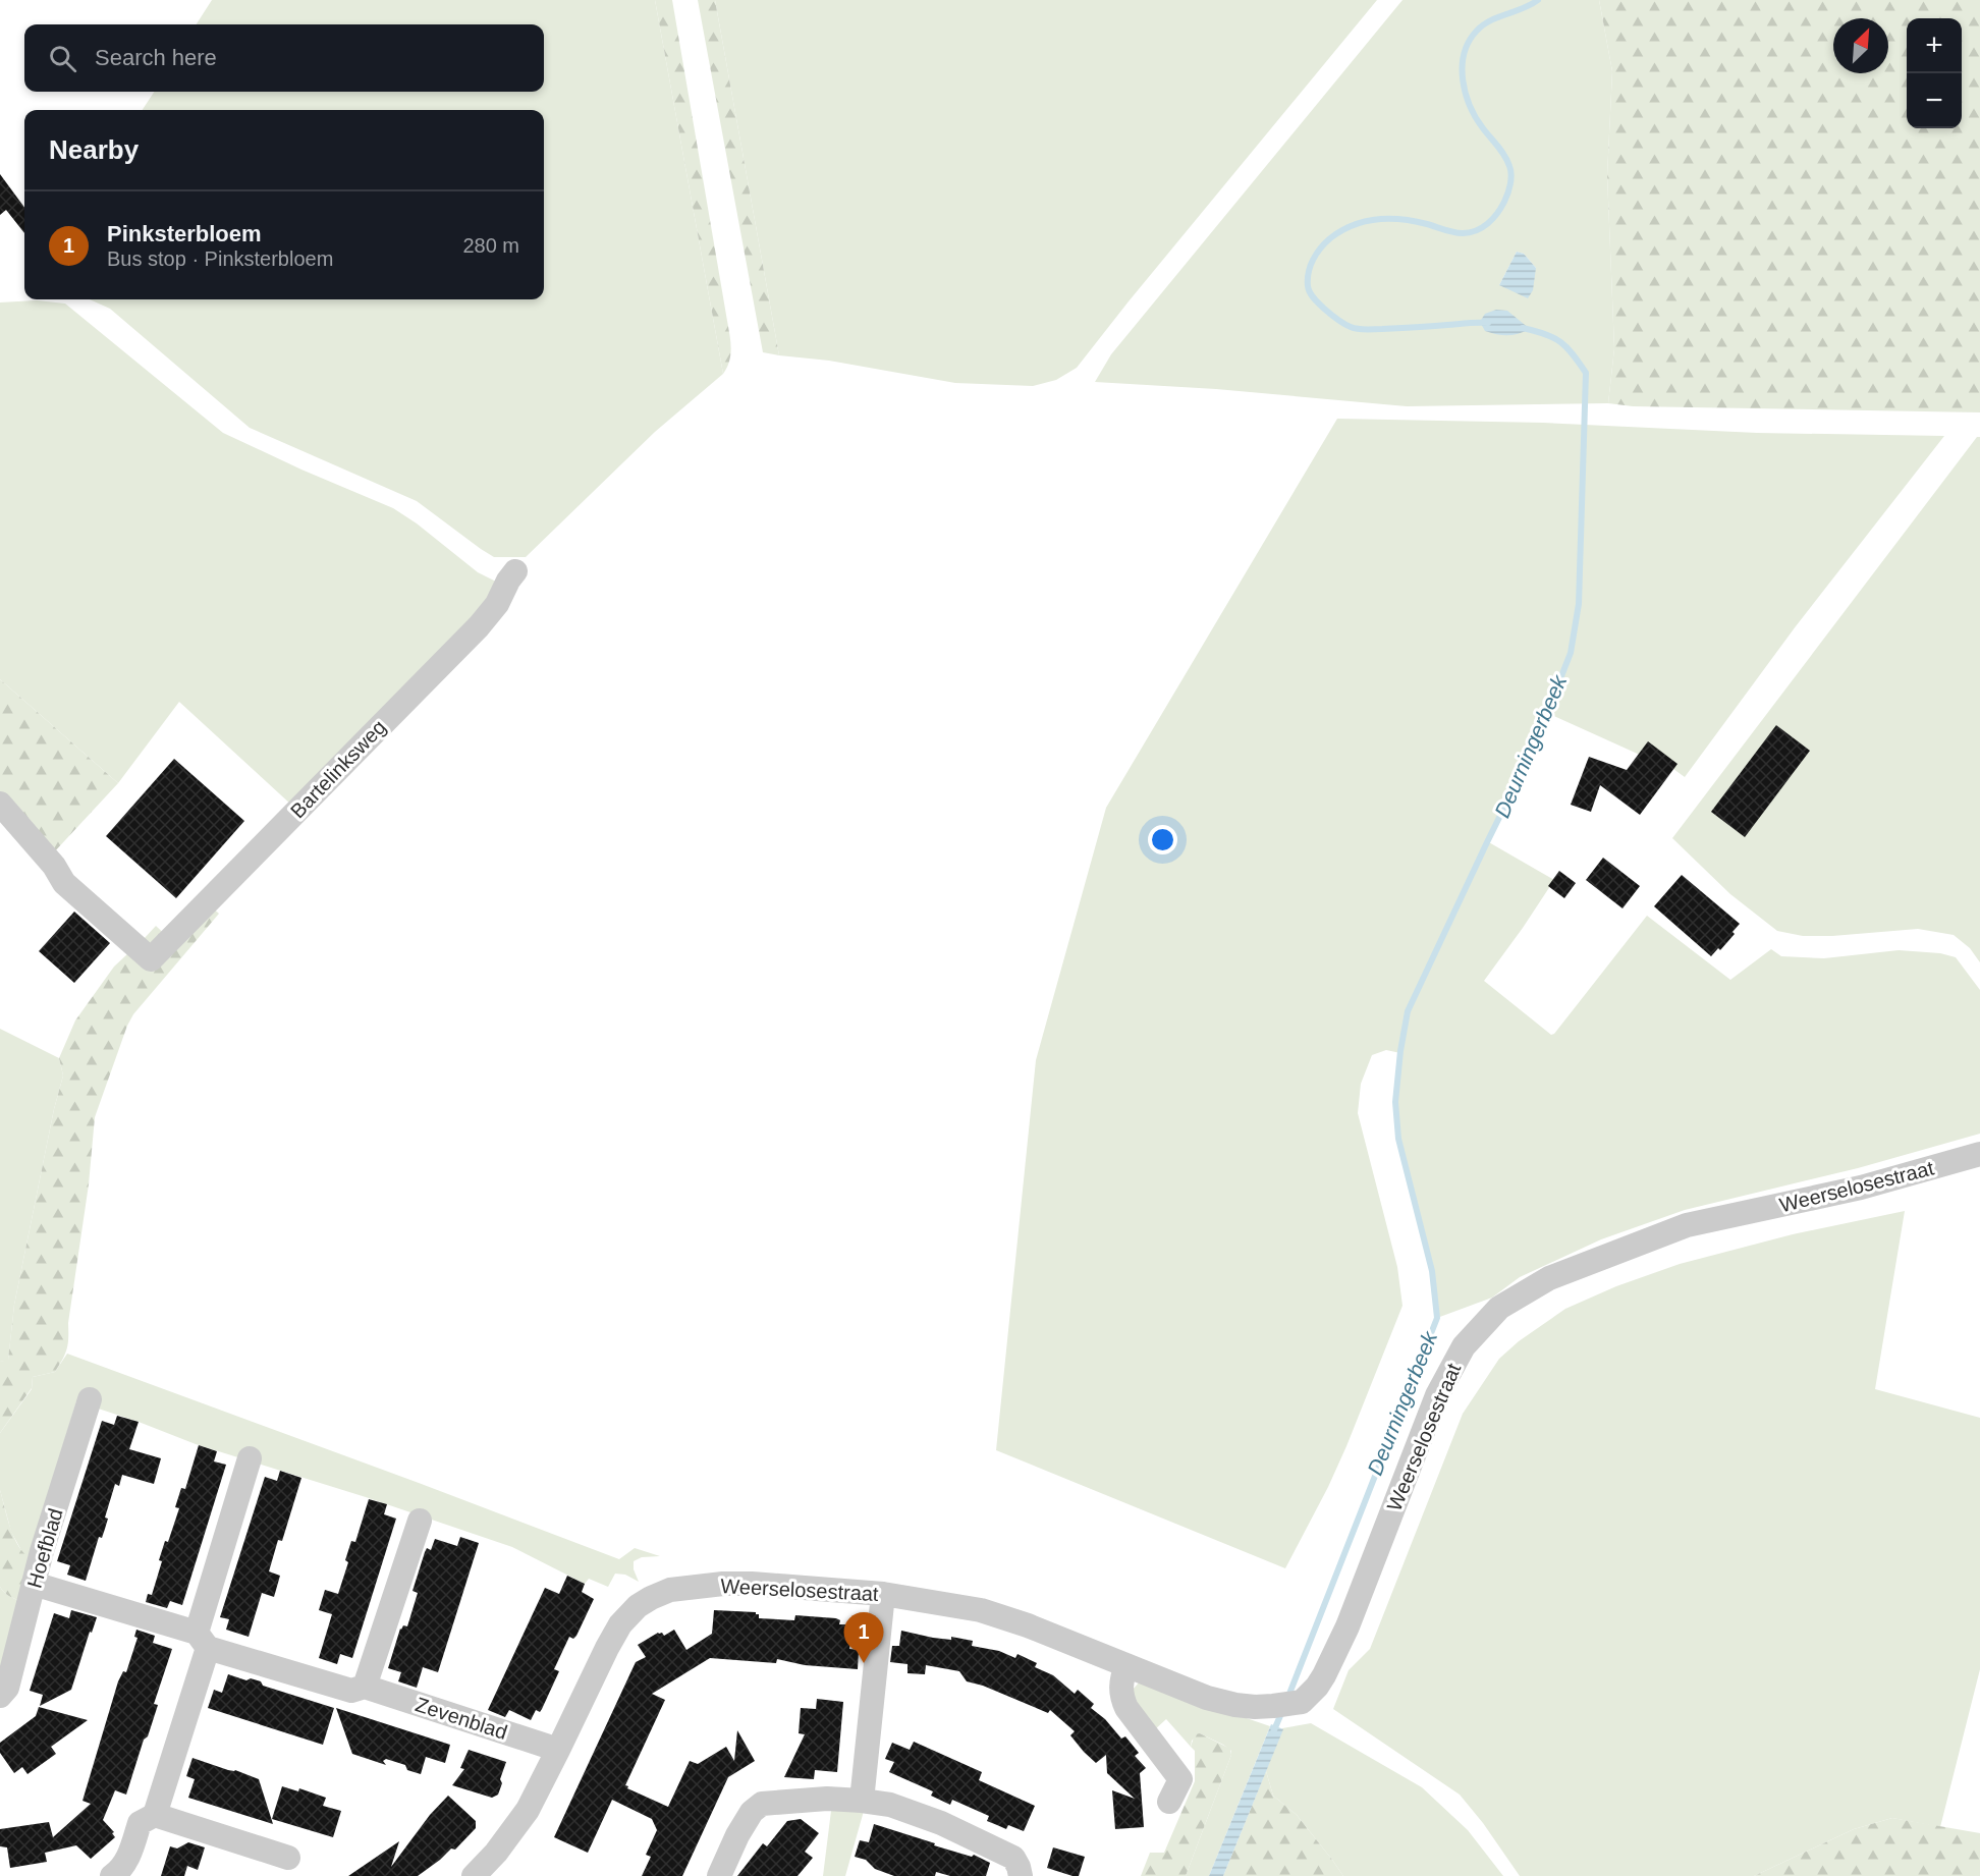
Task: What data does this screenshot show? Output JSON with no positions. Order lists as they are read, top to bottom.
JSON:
{
  "streets": {
    "street": [
      "Bartelinksweg",
      "Weerselosestraat",
      "Hoefblad",
      "Zevenblad"
    ]
  },
  "crossings": [
    ["Weerselosestraat", "Zevenblad"],
    ["Hoefblad", "Zevenblad"]
  ],
  "water": ["Deurningerbeek"],
  "north": "top right",
  "page": {
    "map_buttons": ["+", "−"],
    "search": "Search here",
    "heading": "Nearby",
    "list": [
      {
        "mark": "1",
        "name": "Pinksterbloem",
        "note": "Bus stop · Pinksterbloem",
        "value": "280 m"
      }
    ],
    "pins": "1"
  }
}
